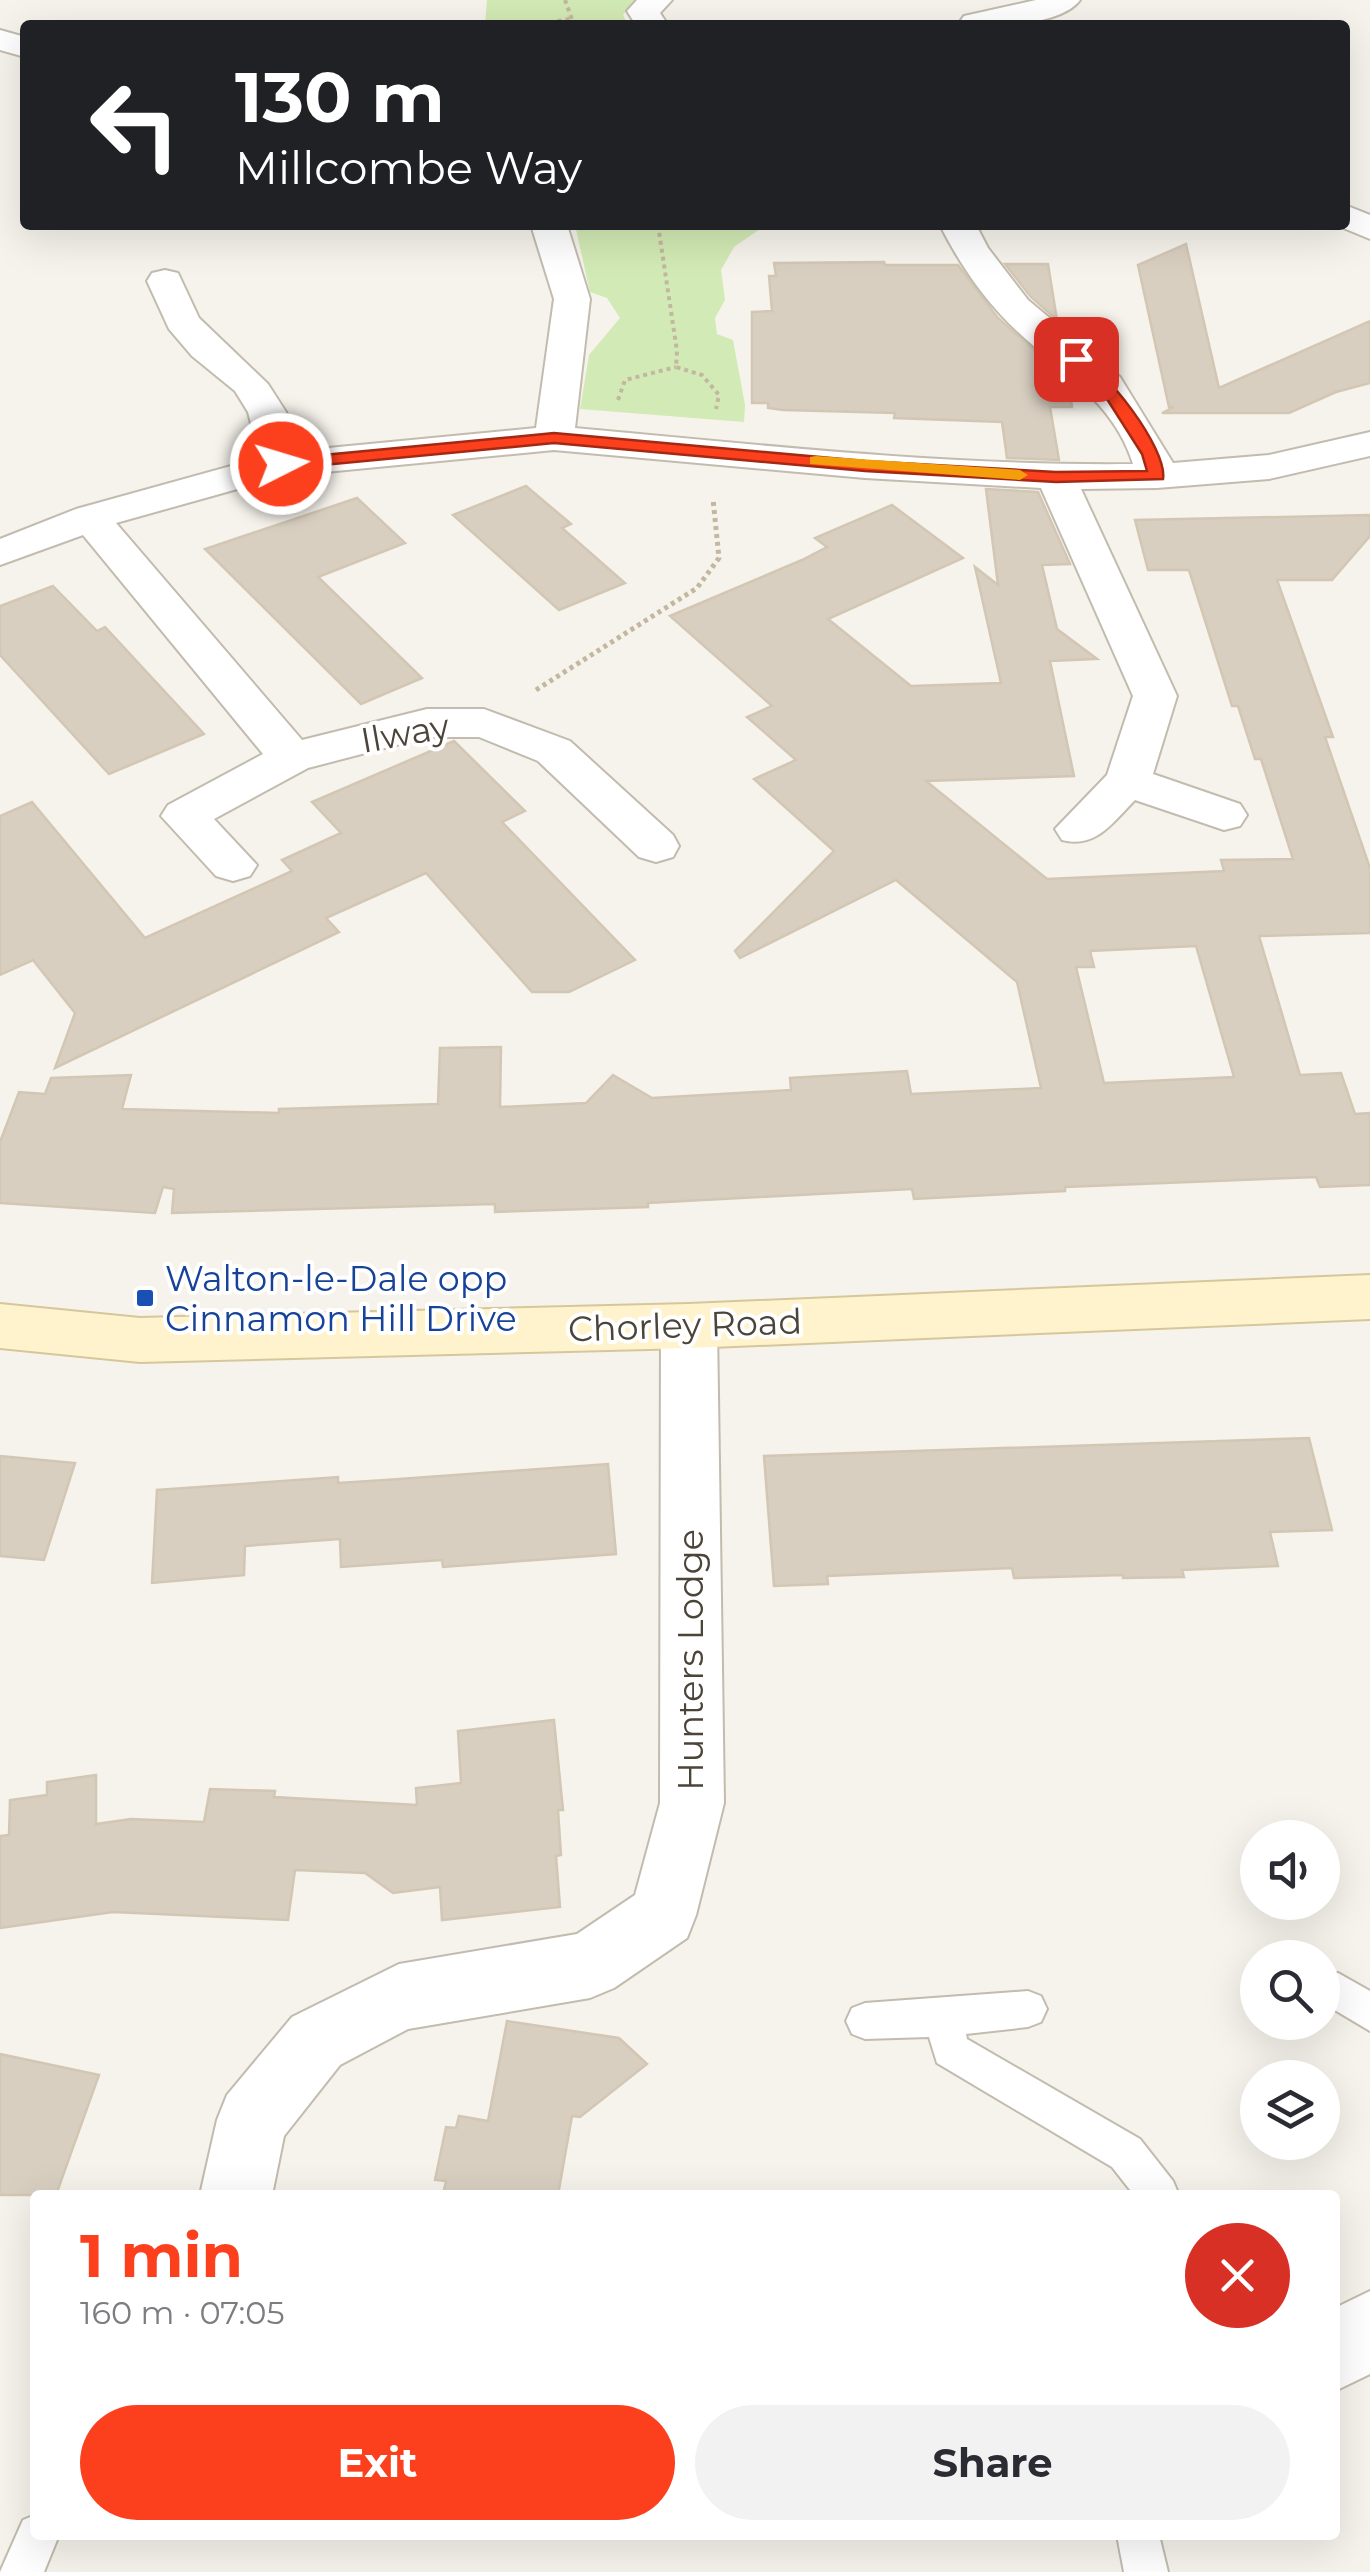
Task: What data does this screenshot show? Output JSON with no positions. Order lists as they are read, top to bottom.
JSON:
{
  "streets": {
    "main road": ["Chorley Road"],
    "street": ["Ilway", "Hunters Lodge"]
  },
  "crossings": [
    ["Chorley Road", "Hunters Lodge"]
  ],
  "places": {
    "transit": ["Walton-le-Dale opp Cinnamon Hill Drive"]
  },
  "page": {
    "turn": ["130 m", "Millcombe Way"],
    "heading": ["1 min", "160 m · 07:05"],
    "buttons": ["Exit", "Share"]
  }
}
